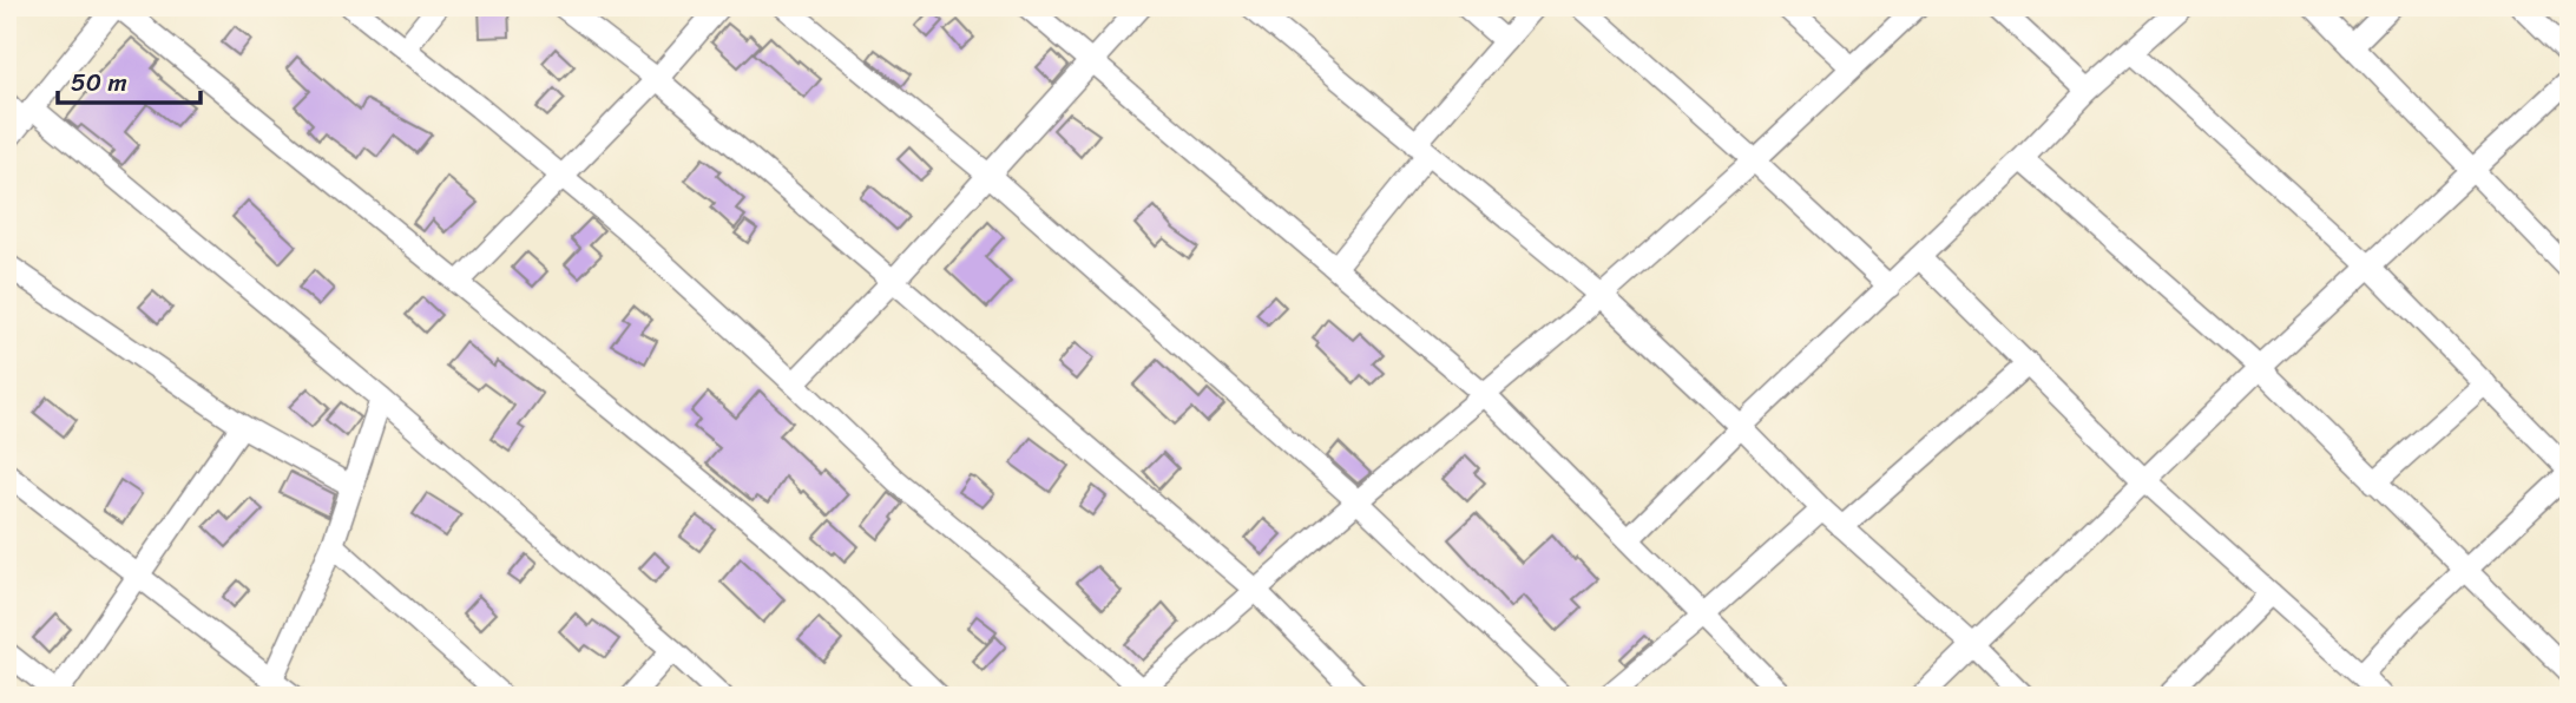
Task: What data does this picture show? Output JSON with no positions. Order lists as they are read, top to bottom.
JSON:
{
  "scale_bar": "50 m"
}
